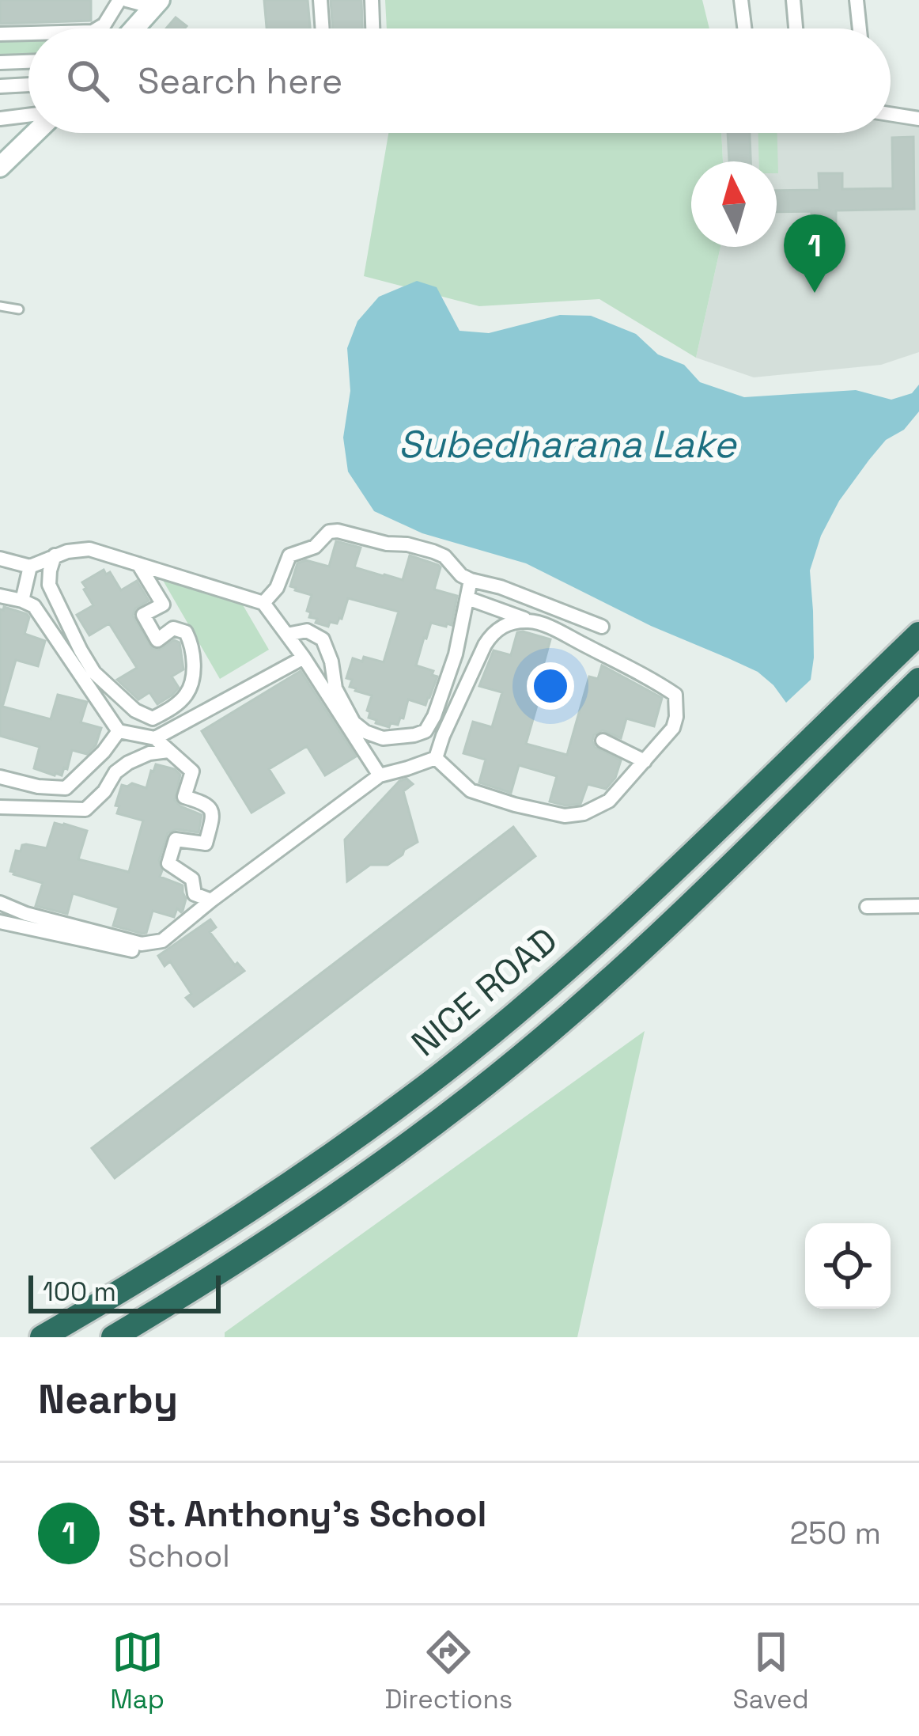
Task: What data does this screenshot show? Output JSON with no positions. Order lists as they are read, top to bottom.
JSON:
{
  "streets": {
    "highway": ["NICE ROAD"]
  },
  "water": ["Subedharana Lake"],
  "scale_bar": "100 m",
  "north": "top",
  "page": {
    "search": "Search here",
    "pins": "1",
    "scale": "100 m",
    "heading": "Nearby",
    "list": [
      {
        "mark": "1",
        "name": "St. Anthony's School",
        "note": "School",
        "value": "250 m"
      }
    ],
    "nav": ["Map", "Directions", "Saved"]
  }
}
